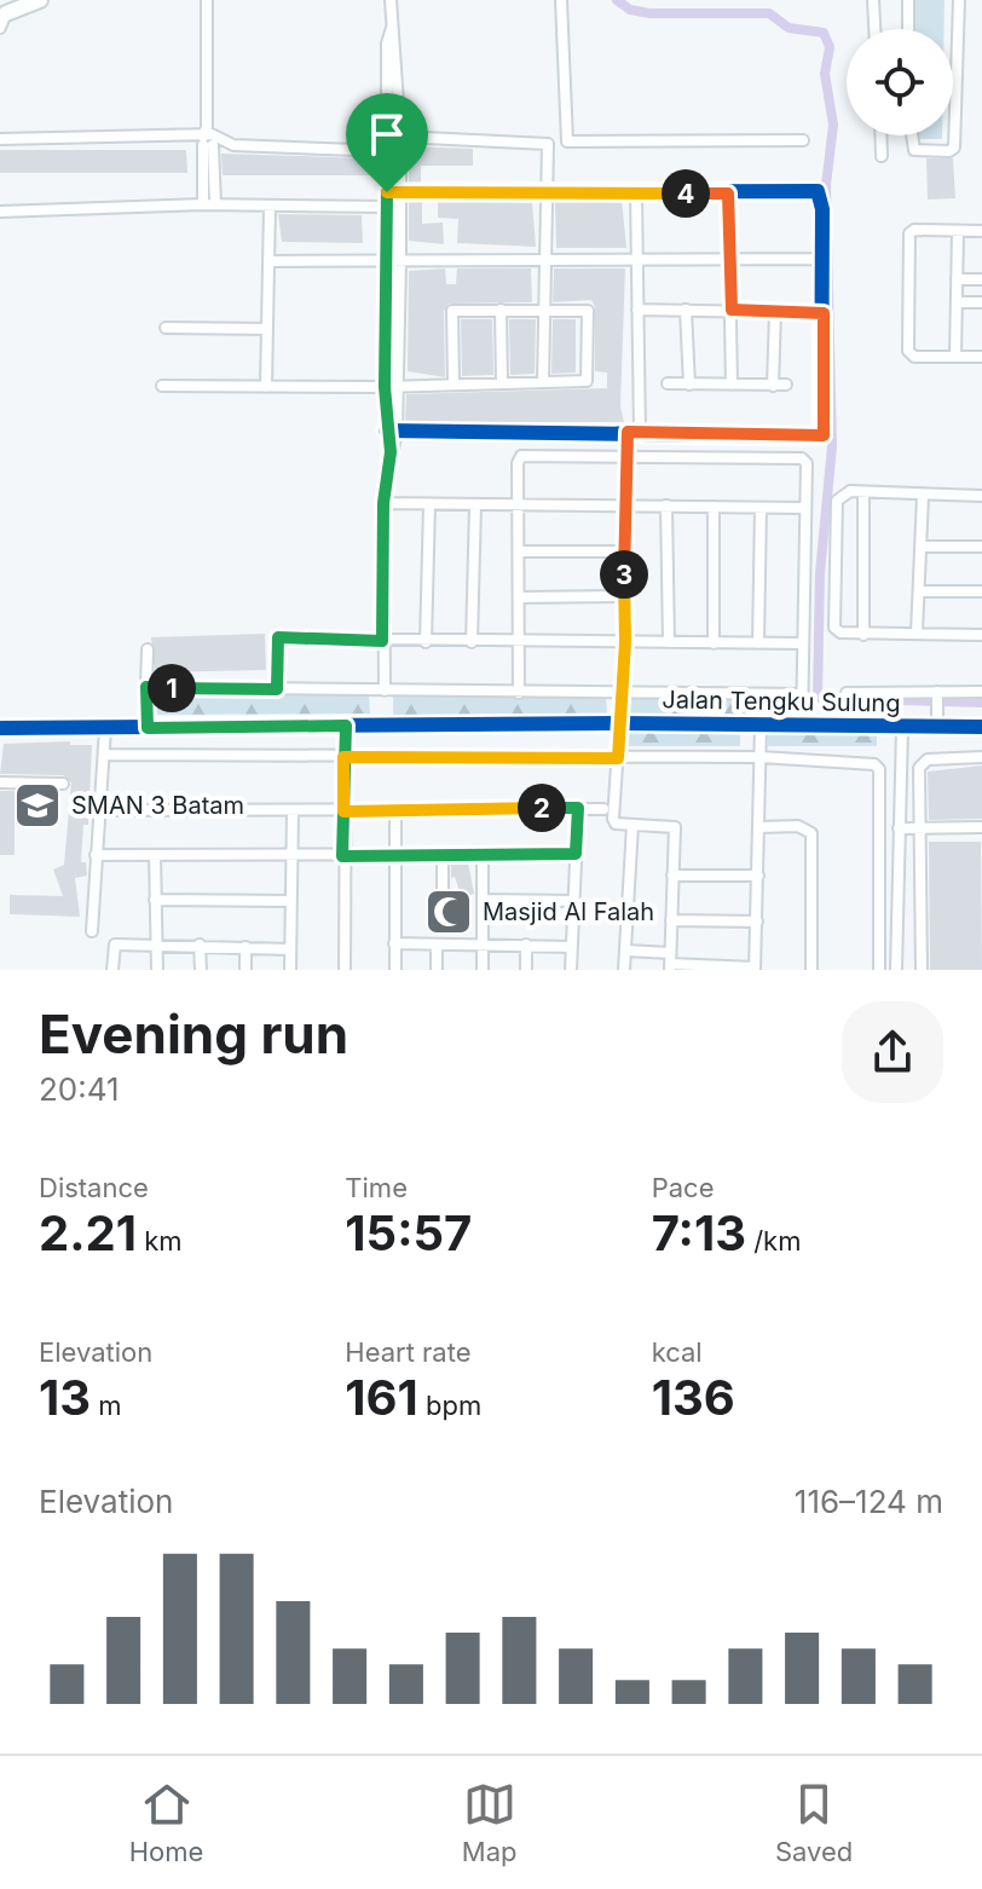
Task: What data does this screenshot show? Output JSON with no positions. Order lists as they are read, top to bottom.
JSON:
{
  "streets": {
    "street": ["Jalan Tengku Sulung"]
  },
  "places": {
    "school or university": ["SMAN 3 Batam"],
    "mosque": ["Masjid Al Falah"]
  },
  "page": {
    "pins": [
      "4",
      "3",
      "1",
      "2"
    ],
    "heading": ["Evening run", "20:41"],
    "stats": [
      ["Distance", "2.21 km"],
      ["Time", "15:57"],
      ["Pace", "7:13 /km"],
      ["Elevation", "13 m"],
      ["Heart rate", "161 bpm"],
      ["kcal", "136"]
    ],
    "chart": ["Elevation", "116–124 m"],
    "tabs": ["Home", "Map", "Saved"]
  }
}
